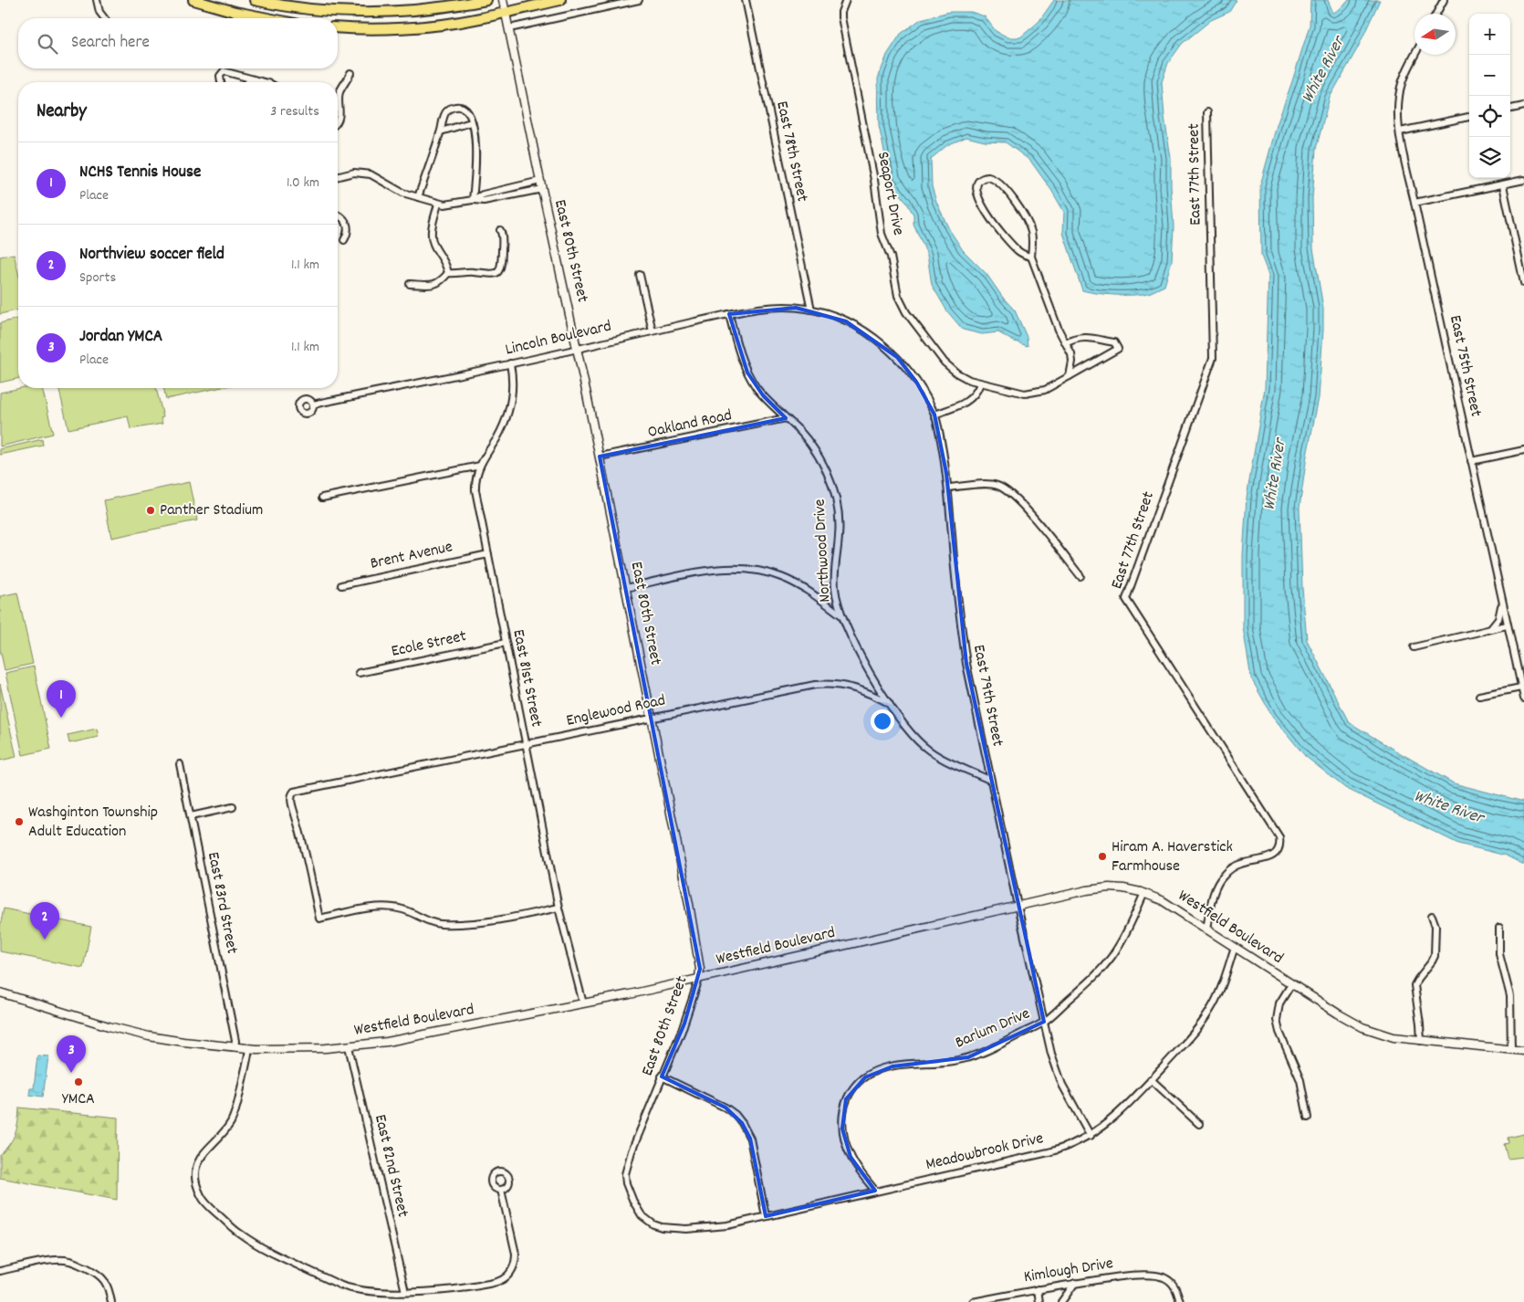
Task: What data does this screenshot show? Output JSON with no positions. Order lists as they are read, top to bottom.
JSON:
{
  "streets": {
    "street": [
      "East 78th Street",
      "East 77th Street",
      "Seaport Drive",
      "East 80th Street",
      "Lincoln Boulevard",
      "East 75th Street",
      "Oakland Road",
      "Northwood Drive",
      "Brent Avenue",
      "Ecole Street",
      "East 81st Street",
      "East 79th Street",
      "Englewood Road",
      "East 83rd Street",
      "Westfield Boulevard",
      "Barlum Drive",
      "Meadowbrook Drive",
      "East 82nd Street",
      "Kimlough Drive"
    ]
  },
  "crossings": [
    ["East 78th Street", "Lincoln Boulevard"],
    ["East 78th Street", "East 79th Street"],
    ["East 77th Street", "Westfield Boulevard"],
    ["East 80th Street", "Lincoln Boulevard"],
    ["East 80th Street", "Oakland Road"],
    ["East 80th Street", "Englewood Road"],
    ["East 80th Street", "Westfield Boulevard"],
    ["East 80th Street", "Meadowbrook Drive"],
    ["Lincoln Boulevard", "Northwood Drive"],
    ["Lincoln Boulevard", "East 81st Street"],
    ["Lincoln Boulevard", "East 79th Street"],
    ["Oakland Road", "Northwood Drive"],
    ["Northwood Drive", "East 79th Street"],
    ["Northwood Drive", "Englewood Road"],
    ["Brent Avenue", "East 81st Street"],
    ["Ecole Street", "East 81st Street"],
    ["East 81st Street", "Englewood Road"],
    ["East 81st Street", "Westfield Boulevard"],
    ["East 79th Street", "Westfield Boulevard"],
    ["East 79th Street", "Barlum Drive"],
    ["East 79th Street", "Meadowbrook Drive"],
    ["East 83rd Street", "Westfield Boulevard"],
    ["Westfield Boulevard", "Barlum Drive"],
    ["Westfield Boulevard", "Meadowbrook Drive"],
    ["Westfield Boulevard", "East 82nd Street"],
    ["Barlum Drive", "Meadowbrook Drive"]
  ],
  "water": ["White River"],
  "places": [
    "Panther Stadium",
    "Washginton Township Adult Education",
    "Hiram A. Haverstick Farmhouse",
    "YMCA"
  ],
  "north": "left",
  "page": {
    "map_buttons": ["+", "−"],
    "search": "Search here",
    "heading": ["Nearby", "3 results"],
    "list": [
      {
        "mark": "1",
        "name": "NCHS Tennis House",
        "note": "Place",
        "value": "1.0 km"
      },
      {
        "mark": "2",
        "name": "Northview soccer field",
        "note": "Sports",
        "value": "1.1 km"
      },
      {
        "mark": "3",
        "name": "Jordan YMCA",
        "note": "Place",
        "value": "1.1 km"
      }
    ],
    "pins": ["1", "2", "3"]
  }
}
